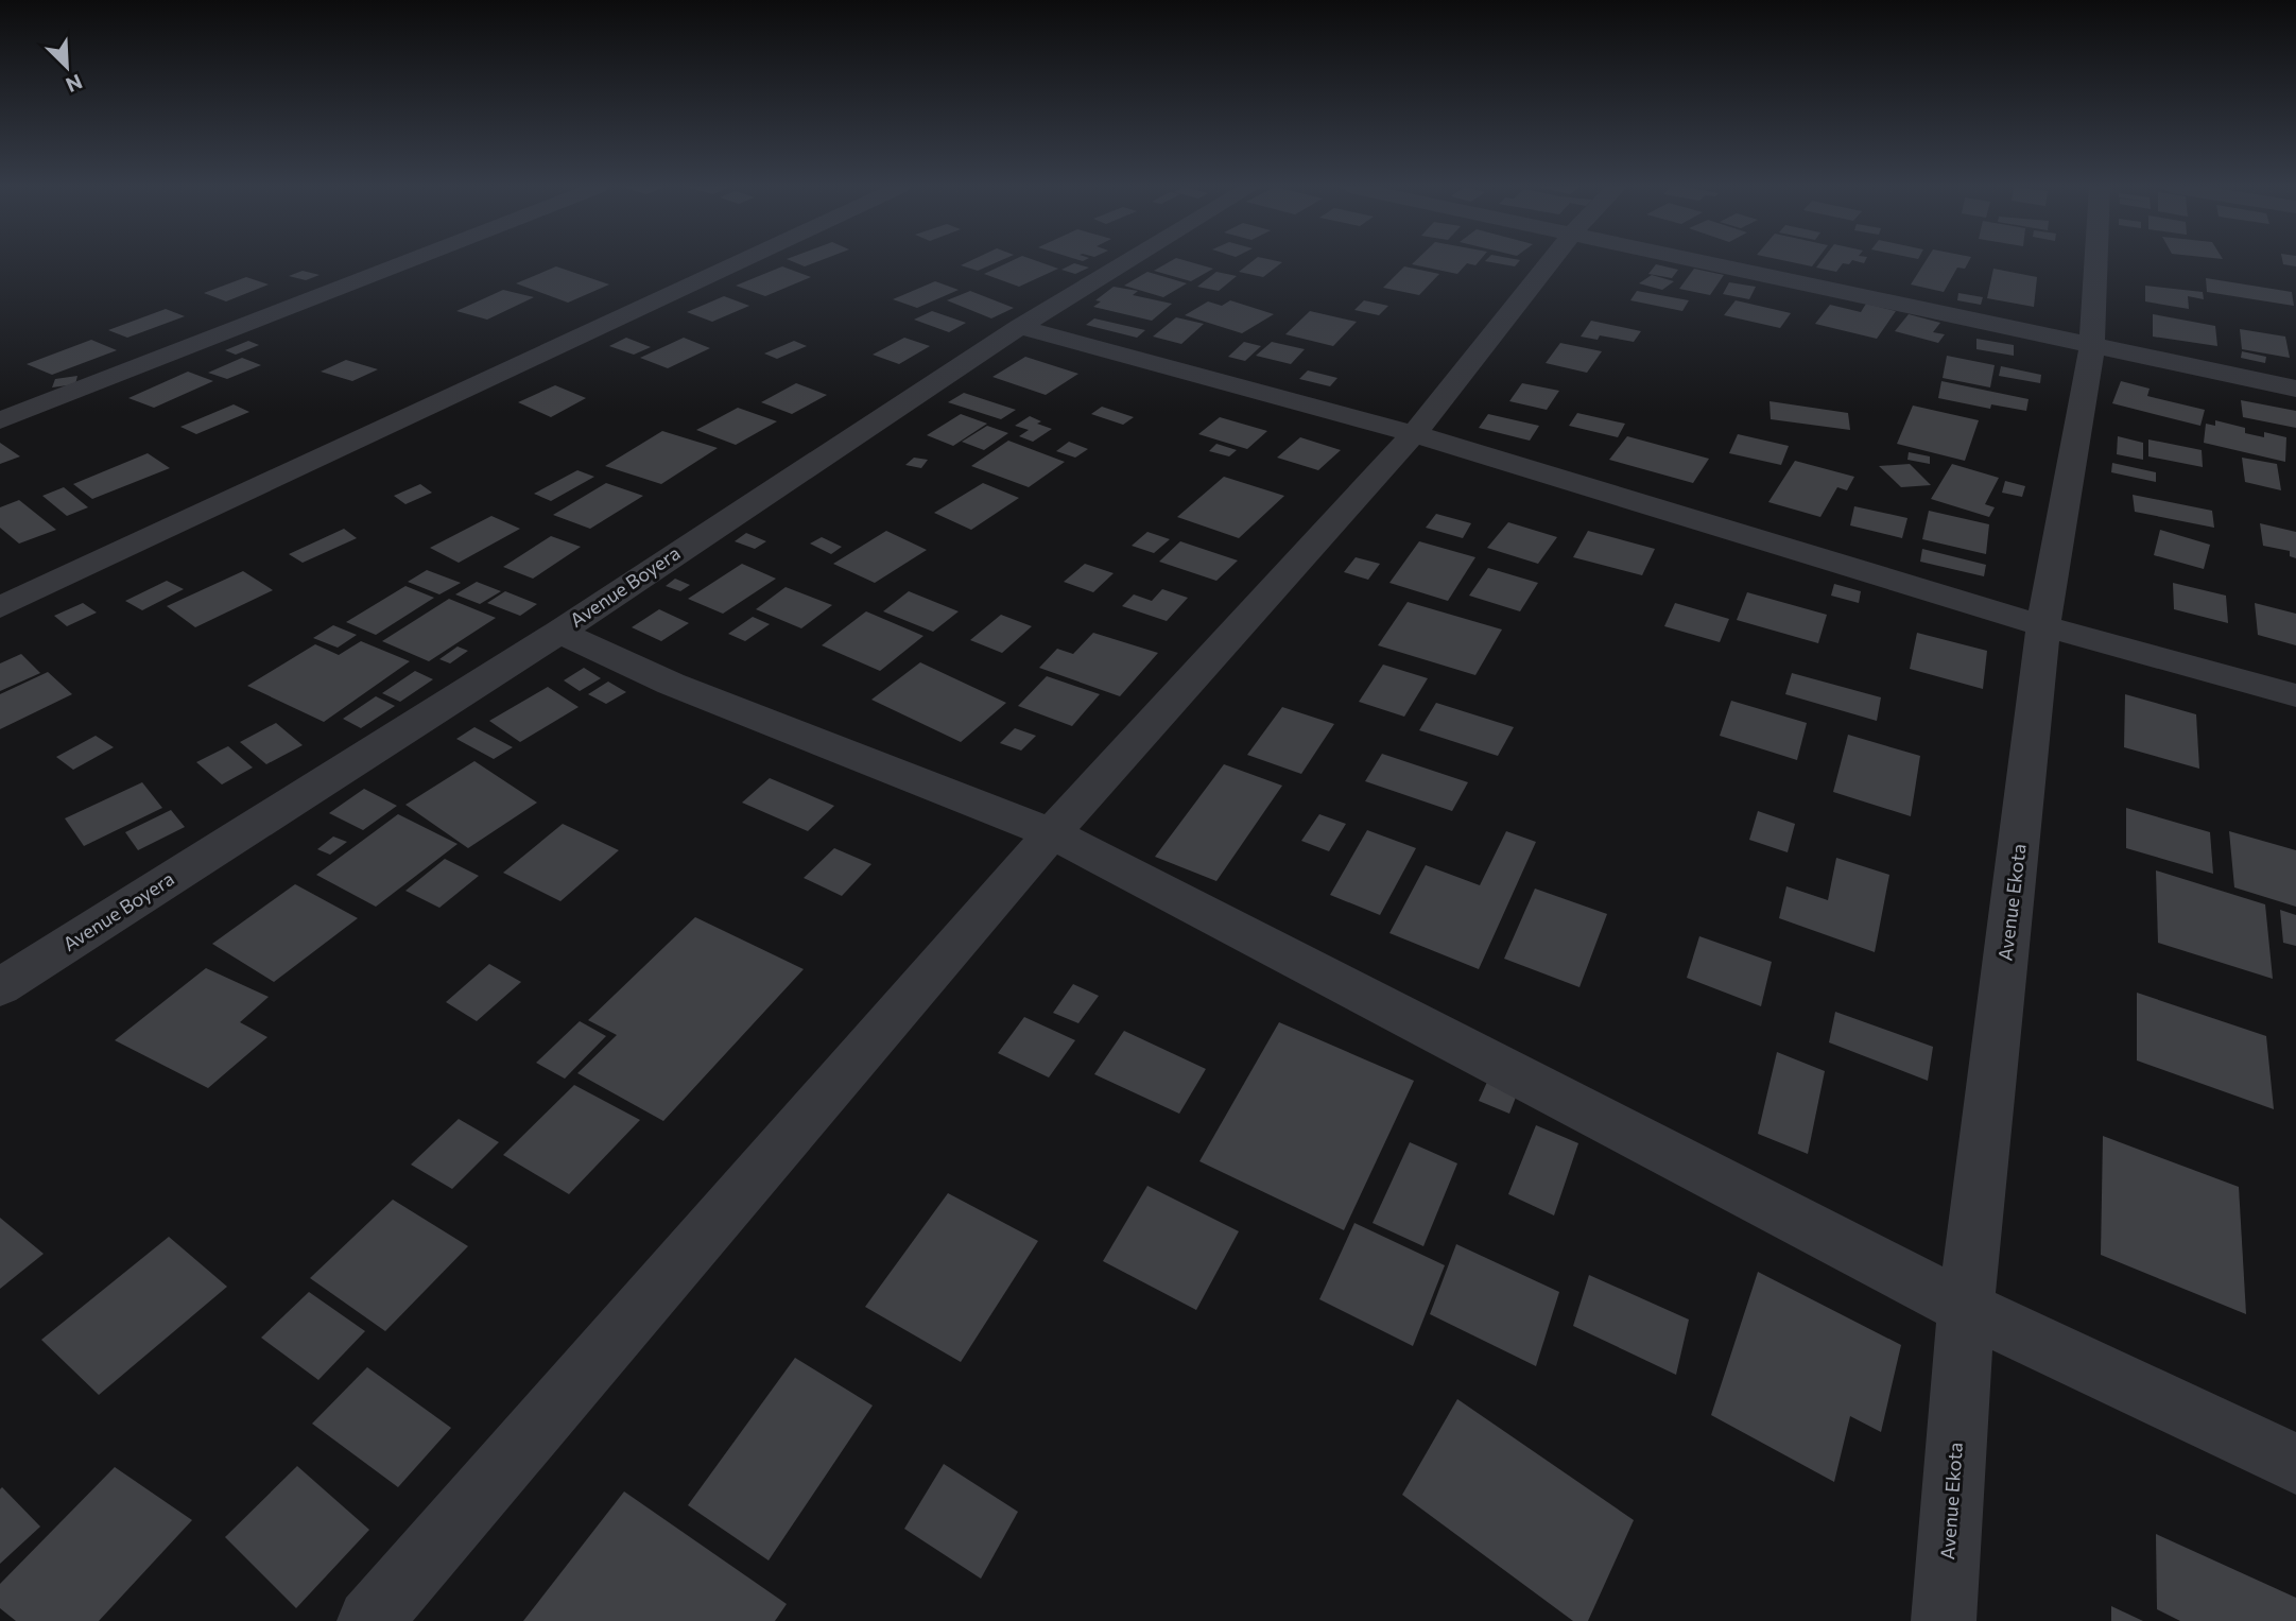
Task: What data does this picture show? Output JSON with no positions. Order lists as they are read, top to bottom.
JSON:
{
  "streets": {
    "street": ["Avenue Boyera", "Avenue Ekota"]
  },
  "north": "bottom right"
}
